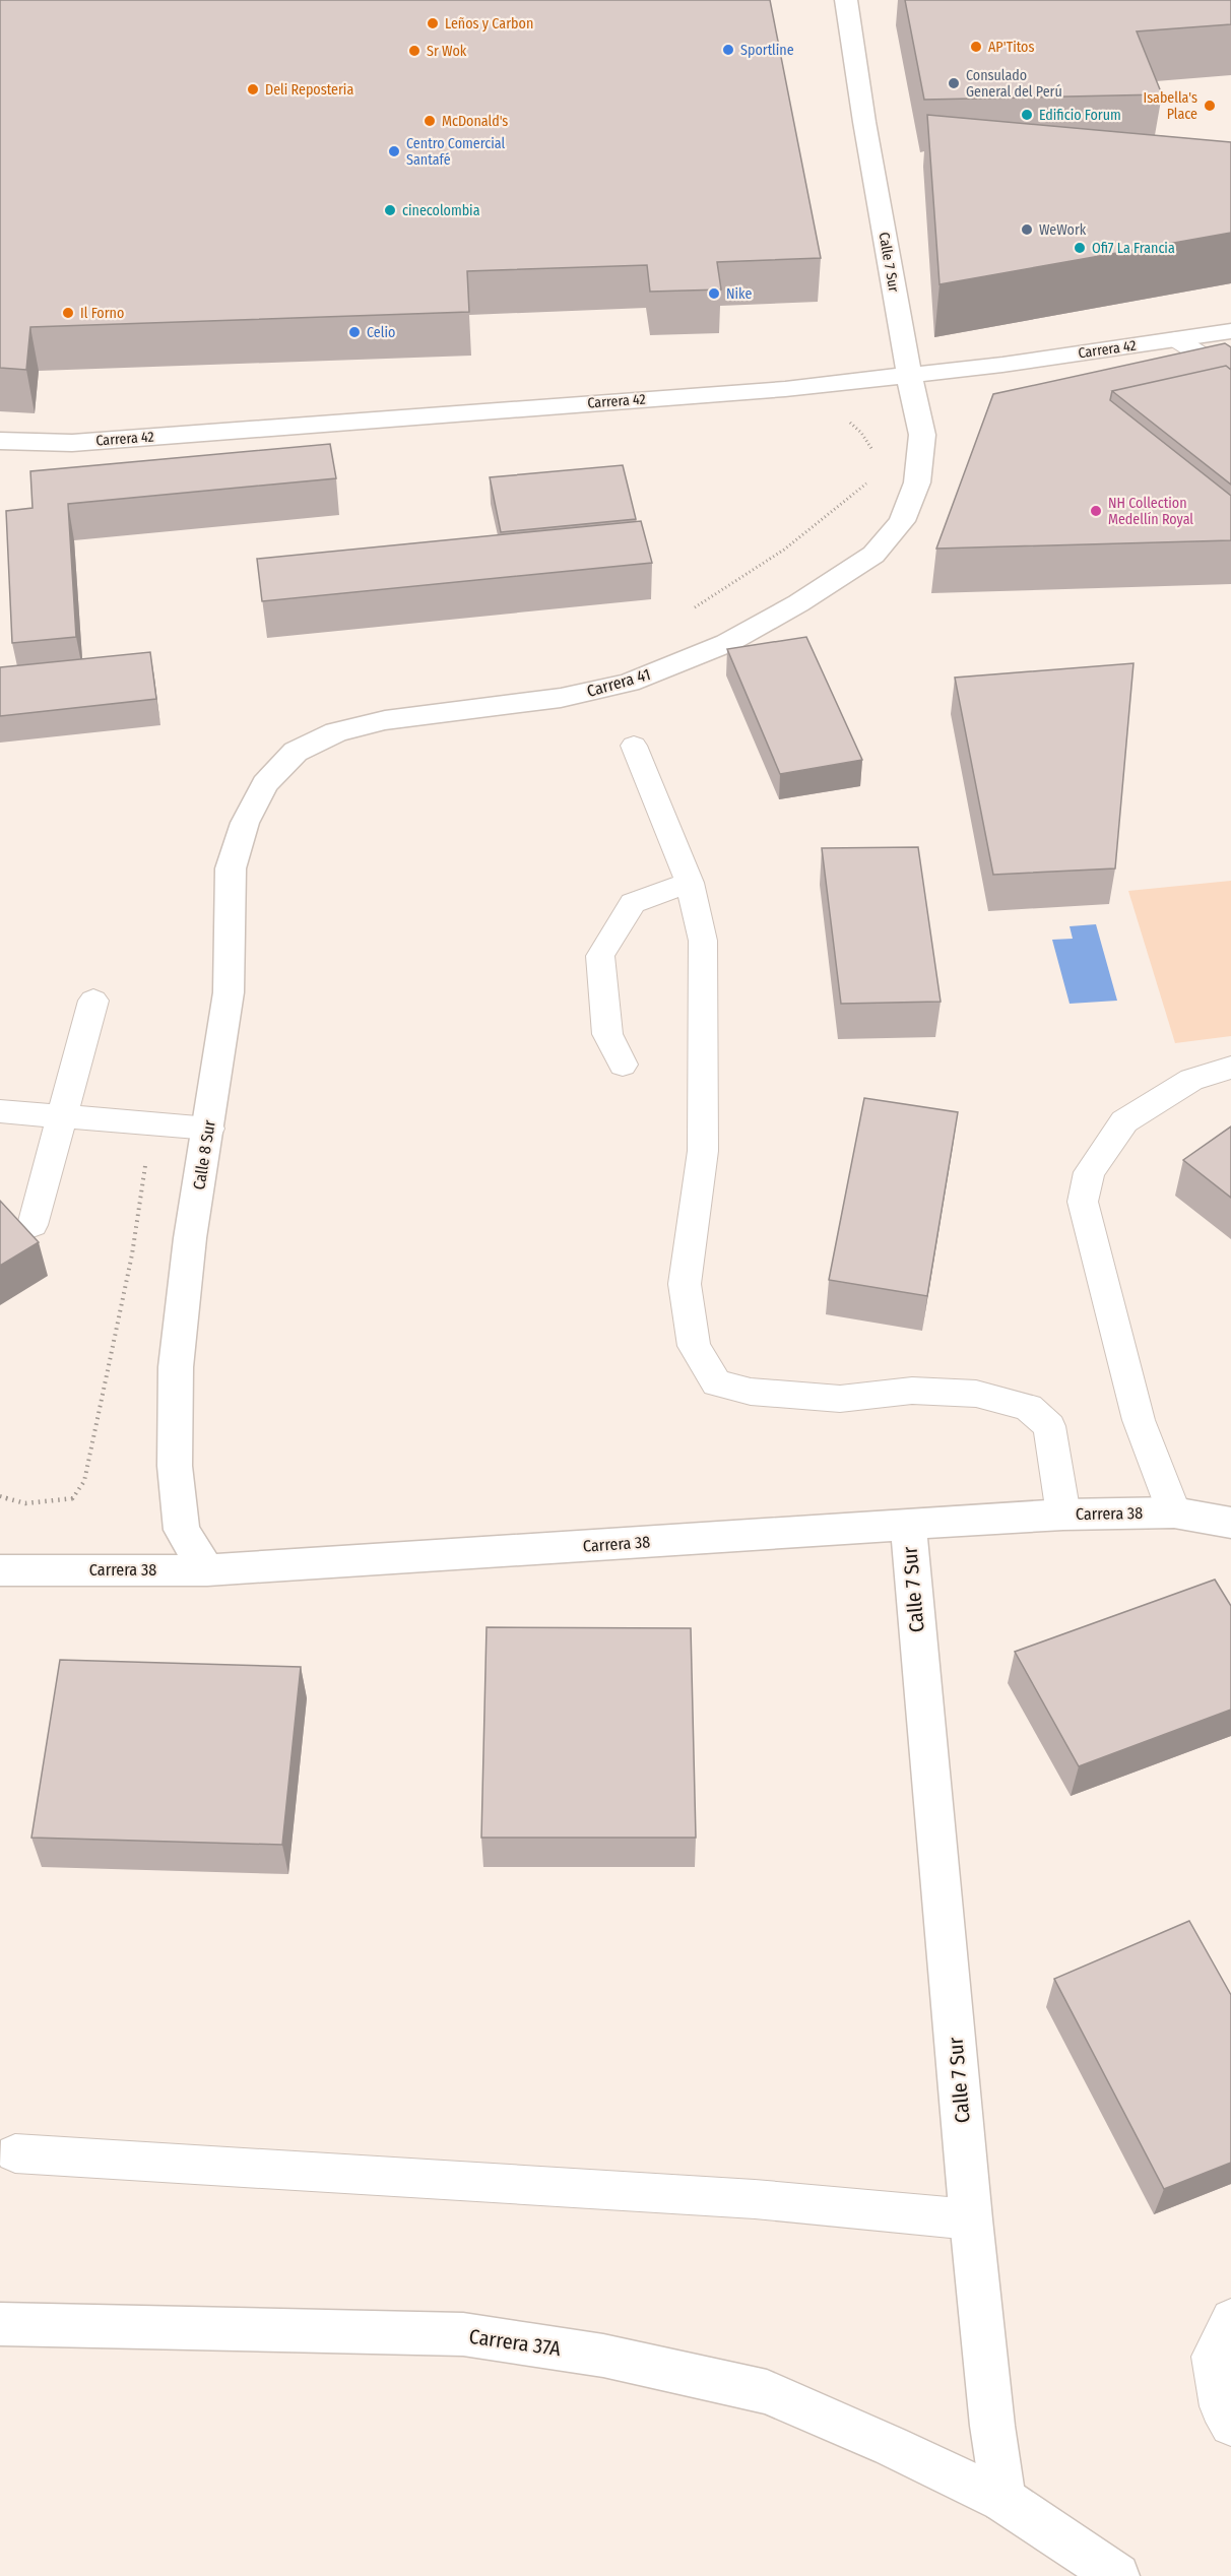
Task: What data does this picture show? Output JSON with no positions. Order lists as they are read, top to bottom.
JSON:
{
  "streets": {
    "street": [
      "Calle 7 Sur",
      "Carrera 42",
      "Carrera 41",
      "Calle 8 Sur",
      "Carrera 38",
      "Carrera 37A"
    ]
  },
  "crossings": [
    ["Calle 7 Sur", "Carrera 42"],
    ["Calle 7 Sur", "Carrera 41"],
    ["Calle 7 Sur", "Carrera 38"],
    ["Calle 7 Sur", "Carrera 37A"],
    ["Carrera 41", "Calle 8 Sur"],
    ["Calle 8 Sur", "Carrera 38"]
  ],
  "places": [
    "Leños y Carbon",
    "AP'Titos",
    "Sportline",
    "Sr Wok",
    "Consulado General del Perú",
    "Deli Reposteria",
    "Isabella's Place",
    "Edificio Forum",
    "McDonald's",
    "Centro Comercial Santafé",
    "cinecolombia",
    "WeWork",
    "Ofi7 La Francia",
    "Nike",
    "Il Forno",
    "Celio",
    "NH Collection Medellín Royal"
  ]
}
